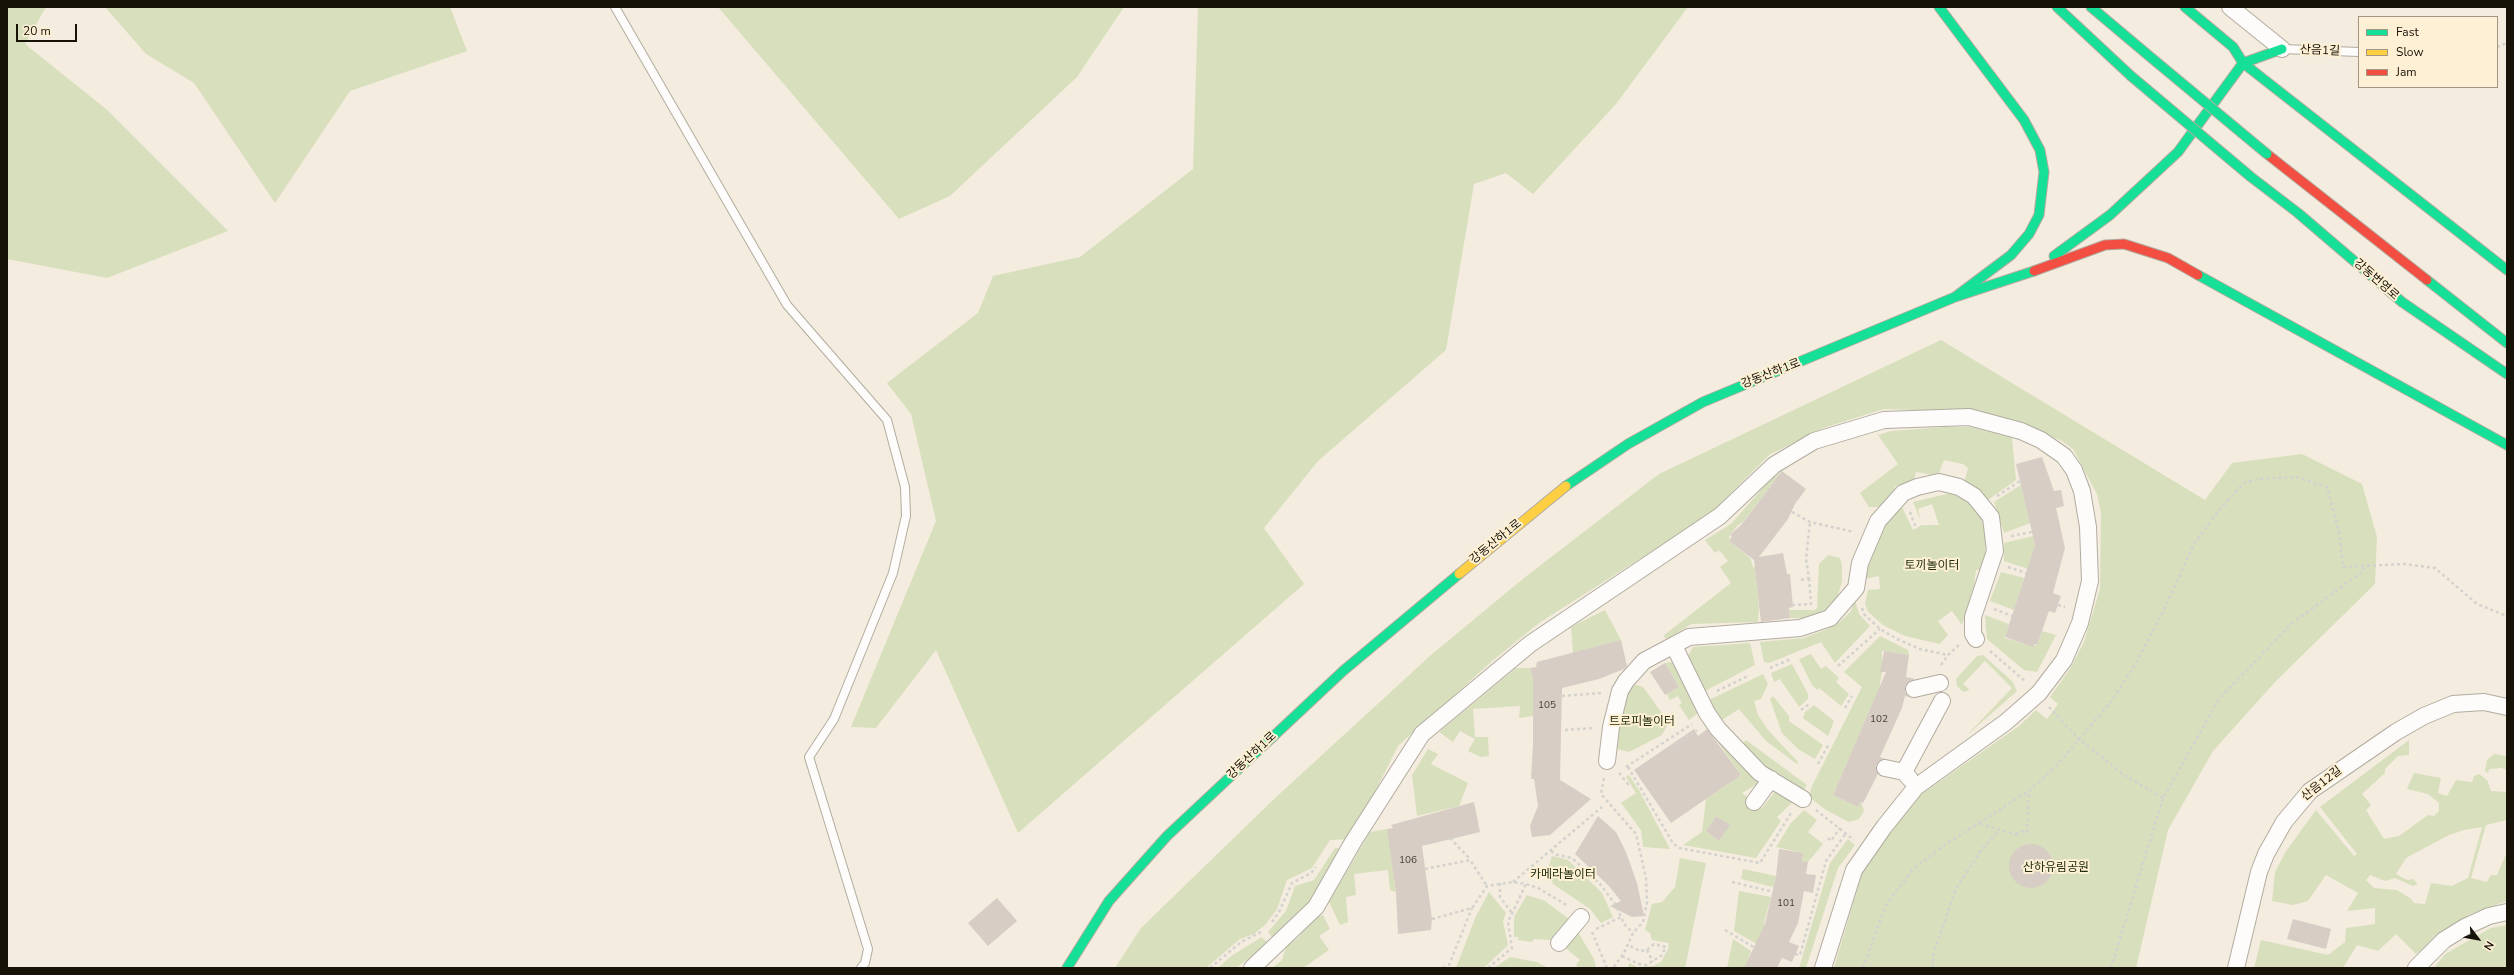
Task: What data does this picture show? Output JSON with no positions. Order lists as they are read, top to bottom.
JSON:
{
  "streets": {
    "main road": ["강동번영로", "강동산하1로"],
    "street": ["산음12길"],
    "lane": ["산음1길"]
  },
  "parks": [
    "토끼놀이터",
    "트로피놀이터",
    "산하유림공원",
    "카메라놀이터"
  ],
  "house_numbers": [
    "105",
    "102",
    "106",
    "101"
  ],
  "legend": ["Fast", "Slow", "Jam"],
  "scale_bar": "20 m",
  "north": "bottom right"
}
